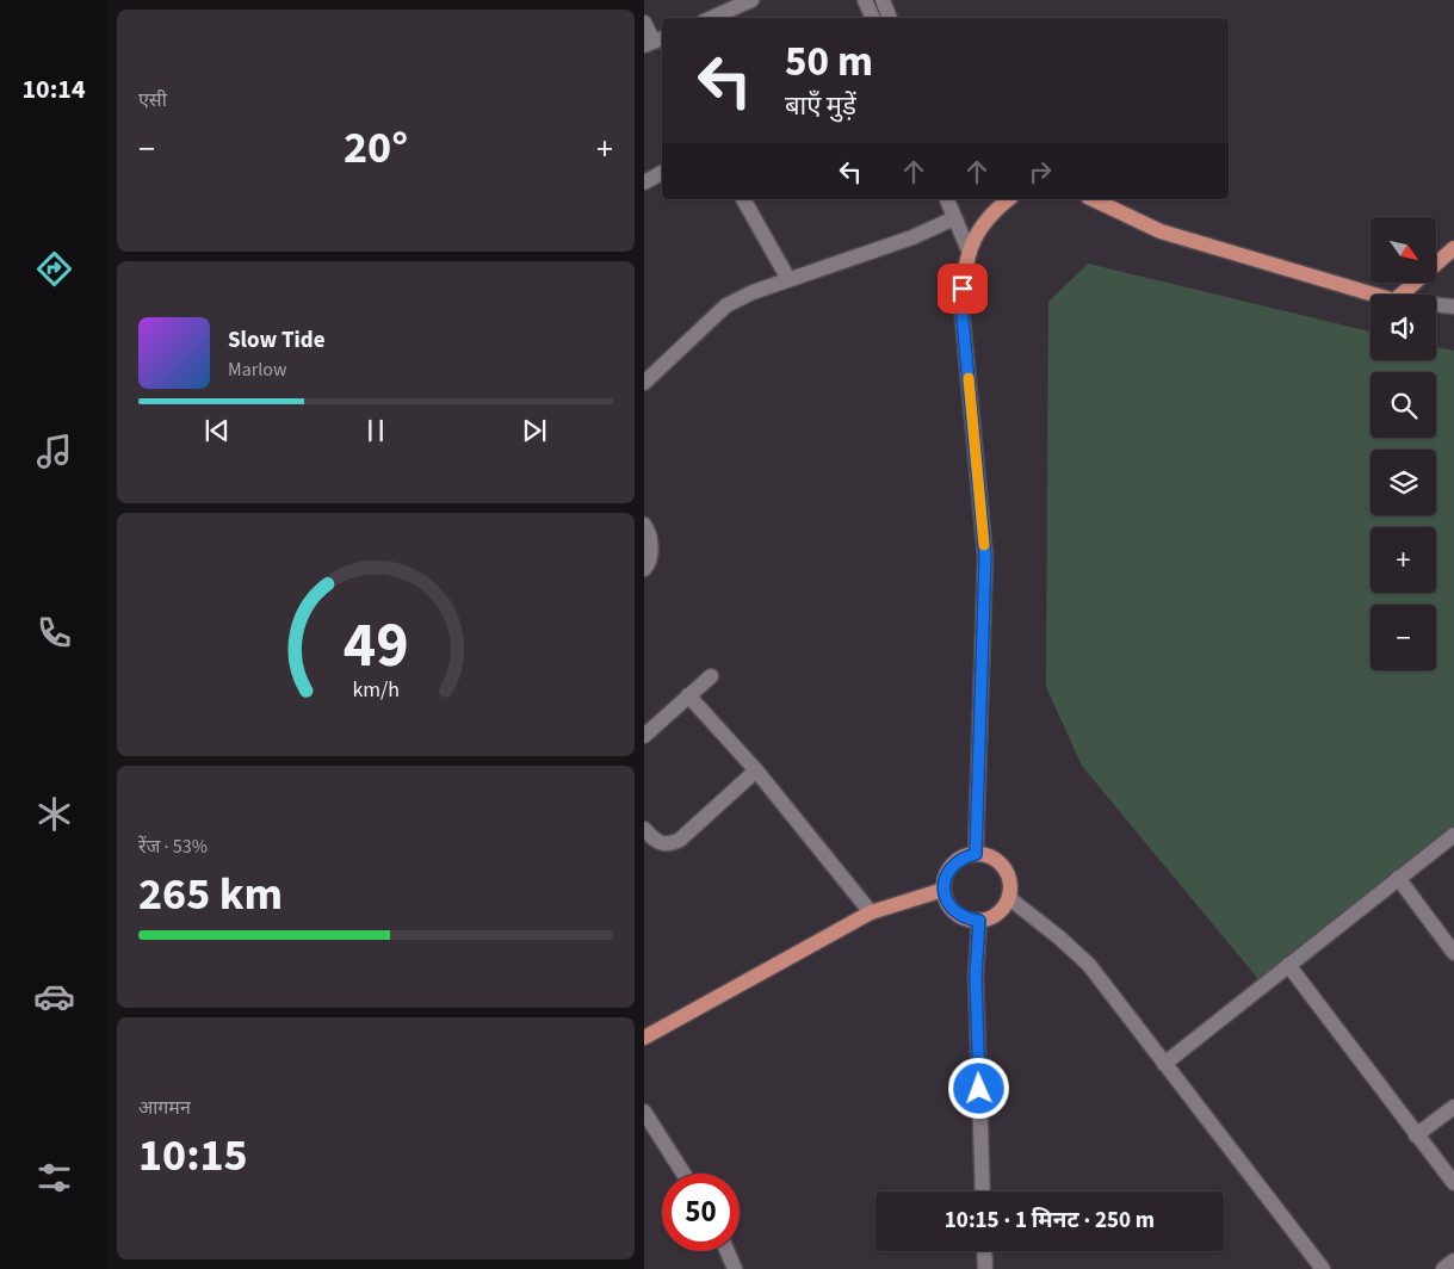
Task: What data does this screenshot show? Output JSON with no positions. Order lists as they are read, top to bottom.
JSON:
{
  "north": "bottom right",
  "page": {
    "tabs": "10:14",
    "tile": [
      "एसी",
      ["रेंज · 53%", "265 km"],
      ["आगमन", "10:15"]
    ],
    "turn": ["50 m", "बाएँ मुड़ें"],
    "heat": ["−", "20°", "+"],
    "map_buttons": ["+", "−"],
    "song": ["Slow Tide", "Marlow"],
    "limit": "50",
    "trip": "10:15 · 1 मिनट · 250 m",
    "gauge": ["49", "km/h"]
  }
}
